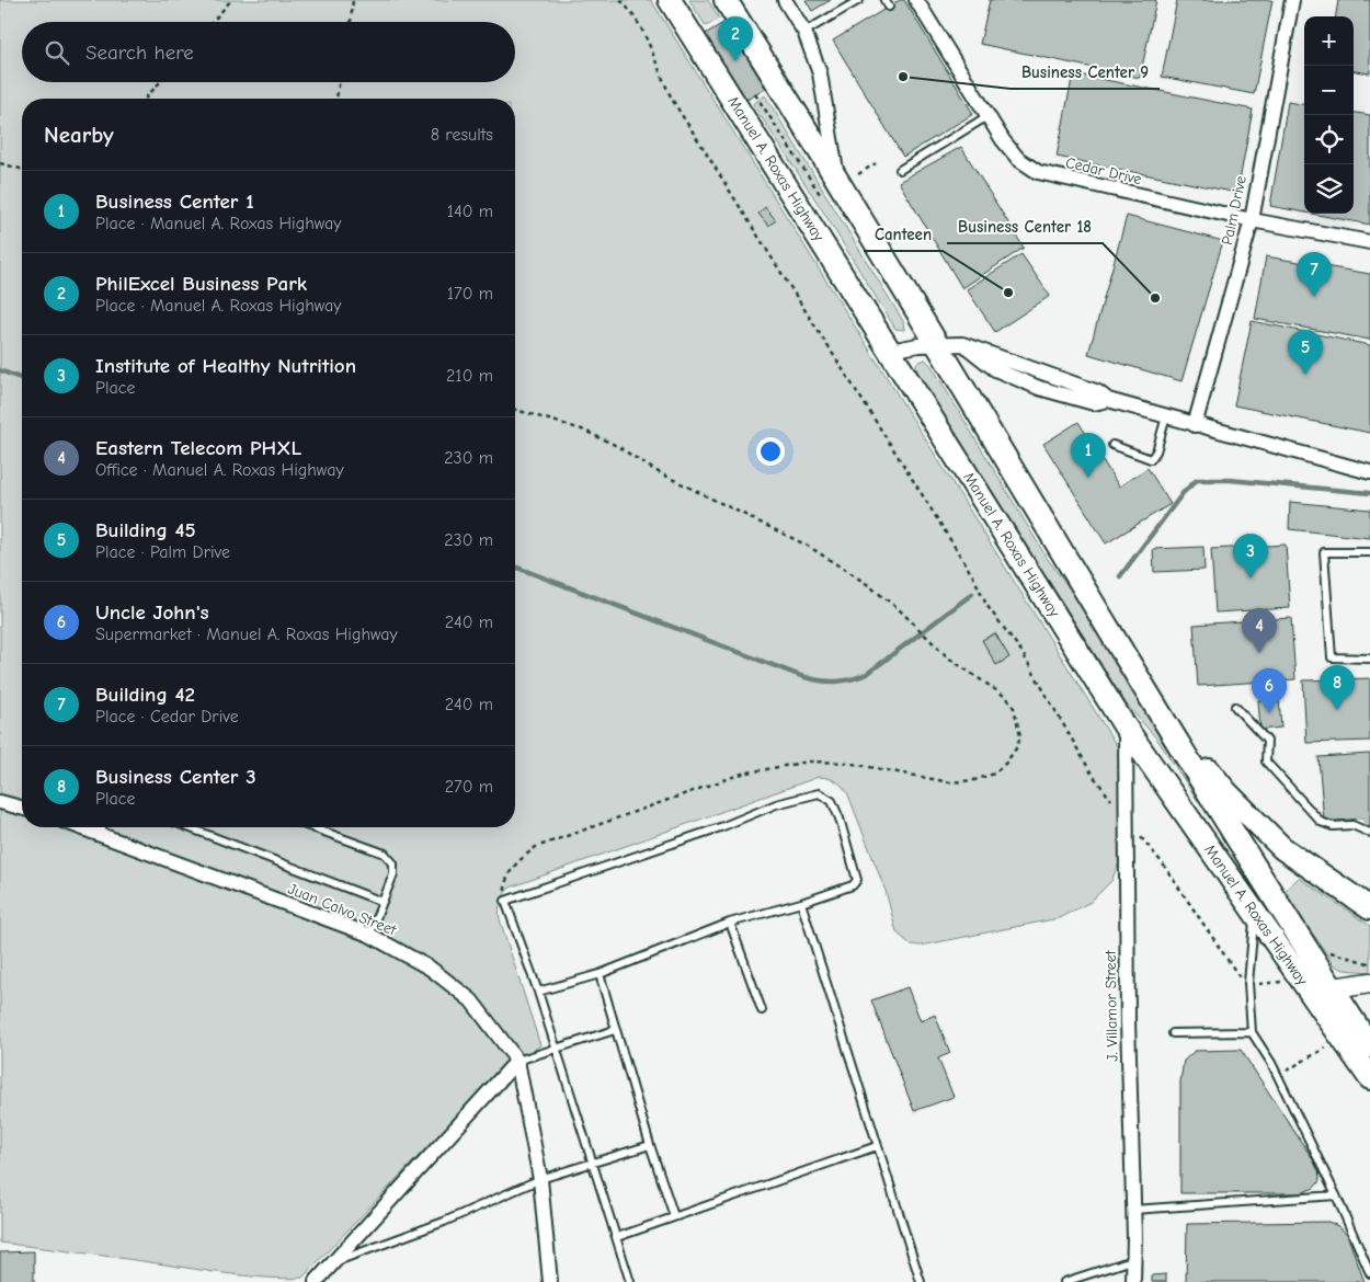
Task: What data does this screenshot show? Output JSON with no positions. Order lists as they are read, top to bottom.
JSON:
{
  "streets": {
    "main road": ["Manuel A. Roxas Highway"],
    "street": [
      "Cedar Drive",
      "Palm Drive",
      "Juan Calvo Street",
      "J. Villamor Street"
    ]
  },
  "crossings": [
    ["Manuel A. Roxas Highway", "J. Villamor Street"],
    ["Cedar Drive", "Palm Drive"]
  ],
  "places": ["Business Center 9", "Canteen", "Business Center 18"],
  "page": {
    "map_buttons": ["+", "−"],
    "pins": [
      "2",
      "7",
      "5",
      "1",
      "3",
      "4",
      "8",
      "6"
    ],
    "search": "Search here",
    "heading": ["Nearby", "8 results"],
    "list": [
      {
        "mark": "1",
        "name": "Business Center 1",
        "note": "Place · Manuel A. Roxas Highway",
        "value": "140 m"
      },
      {
        "mark": "2",
        "name": "PhilExcel Business Park",
        "note": "Place · Manuel A. Roxas Highway",
        "value": "170 m"
      },
      {
        "mark": "3",
        "name": "Institute of Healthy Nutrition",
        "note": "Place",
        "value": "210 m"
      },
      {
        "mark": "4",
        "name": "Eastern Telecom PHXL",
        "note": "Office · Manuel A. Roxas Highway",
        "value": "230 m"
      },
      {
        "mark": "5",
        "name": "Building 45",
        "note": "Place · Palm Drive",
        "value": "230 m"
      },
      {
        "mark": "6",
        "name": "Uncle John's",
        "note": "Supermarket · Manuel A. Roxas Highway",
        "value": "240 m"
      },
      {
        "mark": "7",
        "name": "Building 42",
        "note": "Place · Cedar Drive",
        "value": "240 m"
      },
      {
        "mark": "8",
        "name": "Business Center 3",
        "note": "Place",
        "value": "270 m"
      }
    ]
  }
}
